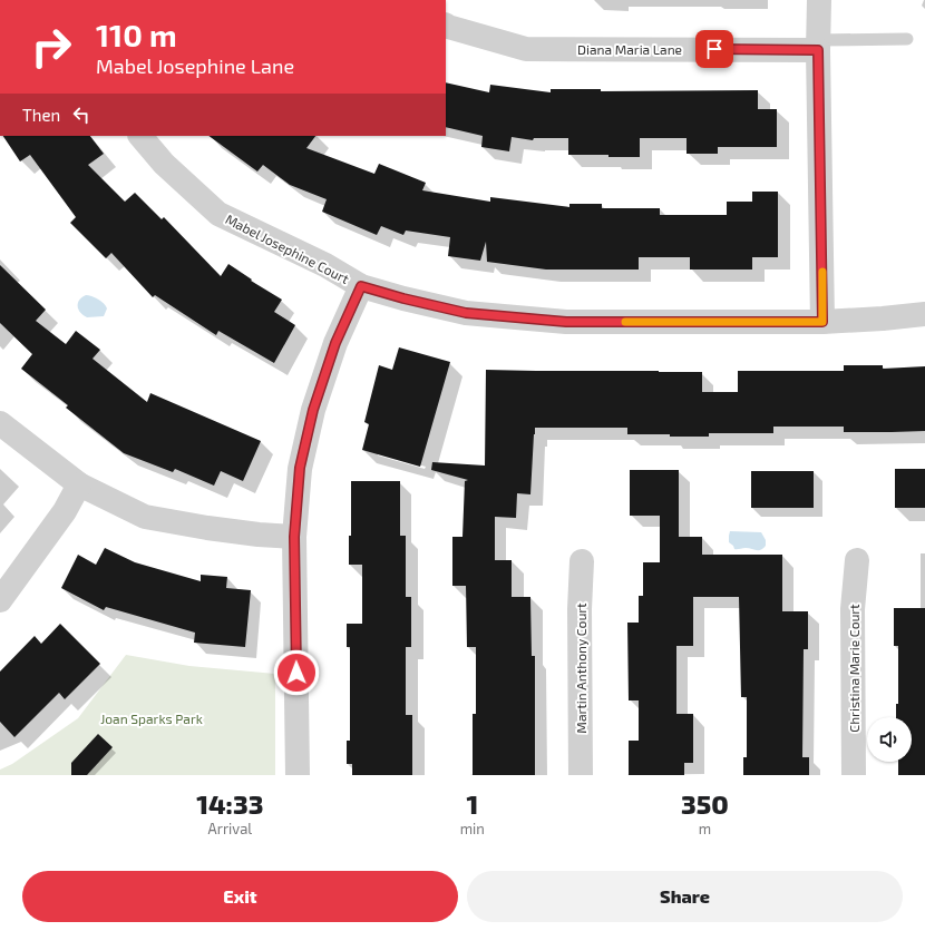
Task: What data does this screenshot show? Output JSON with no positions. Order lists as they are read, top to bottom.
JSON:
{
  "streets": {
    "street": [
      "Diana Maria Lane",
      "Mabel Josephine Court",
      "Martin Anthony Court",
      "Christina Marie Court"
    ]
  },
  "parks": ["Joan Sparks Park"],
  "page": {
    "turn": ["110 m", "Mabel Josephine Lane"],
    "then": "Then",
    "eta": [
      "14:33",
      "Arrival",
      "1",
      "min",
      "350",
      "m"
    ],
    "buttons": ["Exit", "Share"]
  }
}
